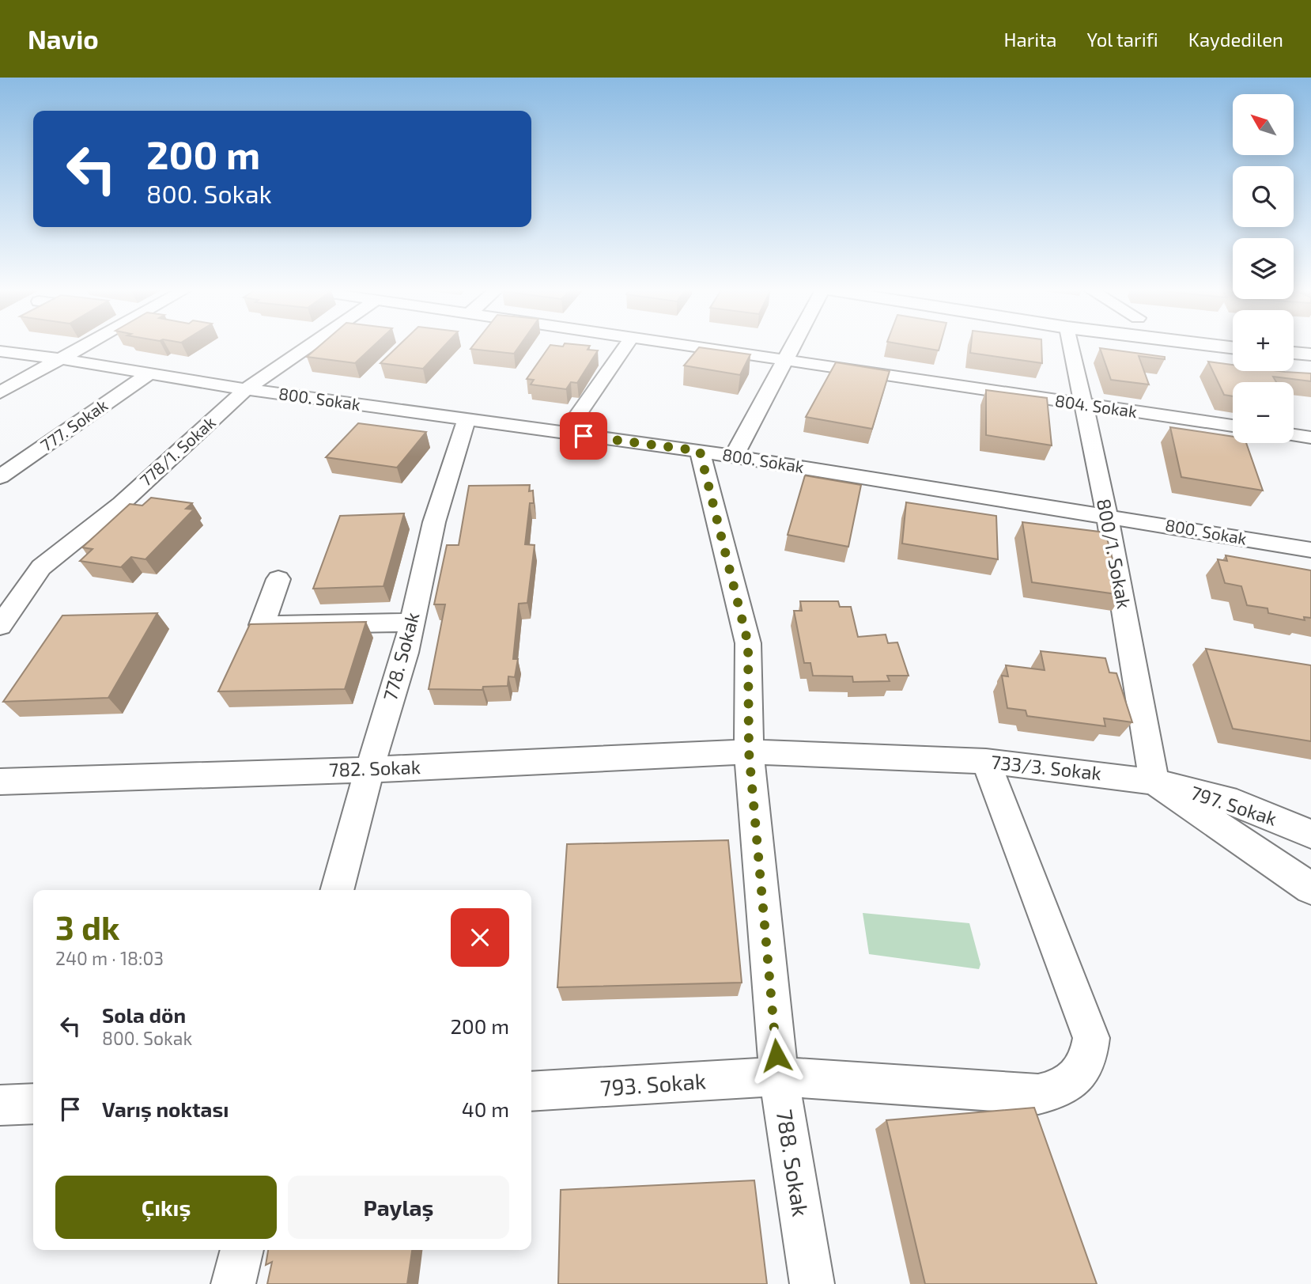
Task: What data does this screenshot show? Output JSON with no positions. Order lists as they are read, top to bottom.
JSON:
{
  "streets": {
    "street": [
      "800. Sokak",
      "804. Sokak",
      "777. Sokak",
      "778/1. Sokak",
      "800/1. Sokak",
      "778. Sokak",
      "733/3. Sokak",
      "782. Sokak",
      "797. Sokak",
      "793. Sokak",
      "788. Sokak"
    ]
  },
  "crossings": [
    ["800. Sokak", "777. Sokak"],
    ["800. Sokak", "778/1. Sokak"],
    ["800. Sokak", "800/1. Sokak"],
    ["800. Sokak", "778. Sokak"],
    ["800. Sokak", "788. Sokak"],
    ["804. Sokak", "800/1. Sokak"],
    ["800/1. Sokak", "733/3. Sokak"],
    ["800/1. Sokak", "797. Sokak"],
    ["778. Sokak", "782. Sokak"],
    ["733/3. Sokak", "782. Sokak"],
    ["733/3. Sokak", "797. Sokak"],
    ["733/3. Sokak", "793. Sokak"],
    ["733/3. Sokak", "788. Sokak"],
    ["782. Sokak", "788. Sokak"],
    ["793. Sokak", "788. Sokak"]
  ],
  "north": "top left",
  "page": {
    "header": "Navio",
    "nav": ["Harita", "Yol tarifi", "Kaydedilen"],
    "map_buttons": ["+", "−"],
    "turn": ["200 m", "800. Sokak"],
    "heading": ["3 dk", "240 m · 18:03"],
    "list": [
      {
        "name": "Sola dön",
        "note": "800. Sokak",
        "value": "200 m"
      },
      {
        "name": "Varış noktası",
        "value": "40 m"
      }
    ],
    "buttons": ["Çıkış", "Paylaş"]
  }
}
